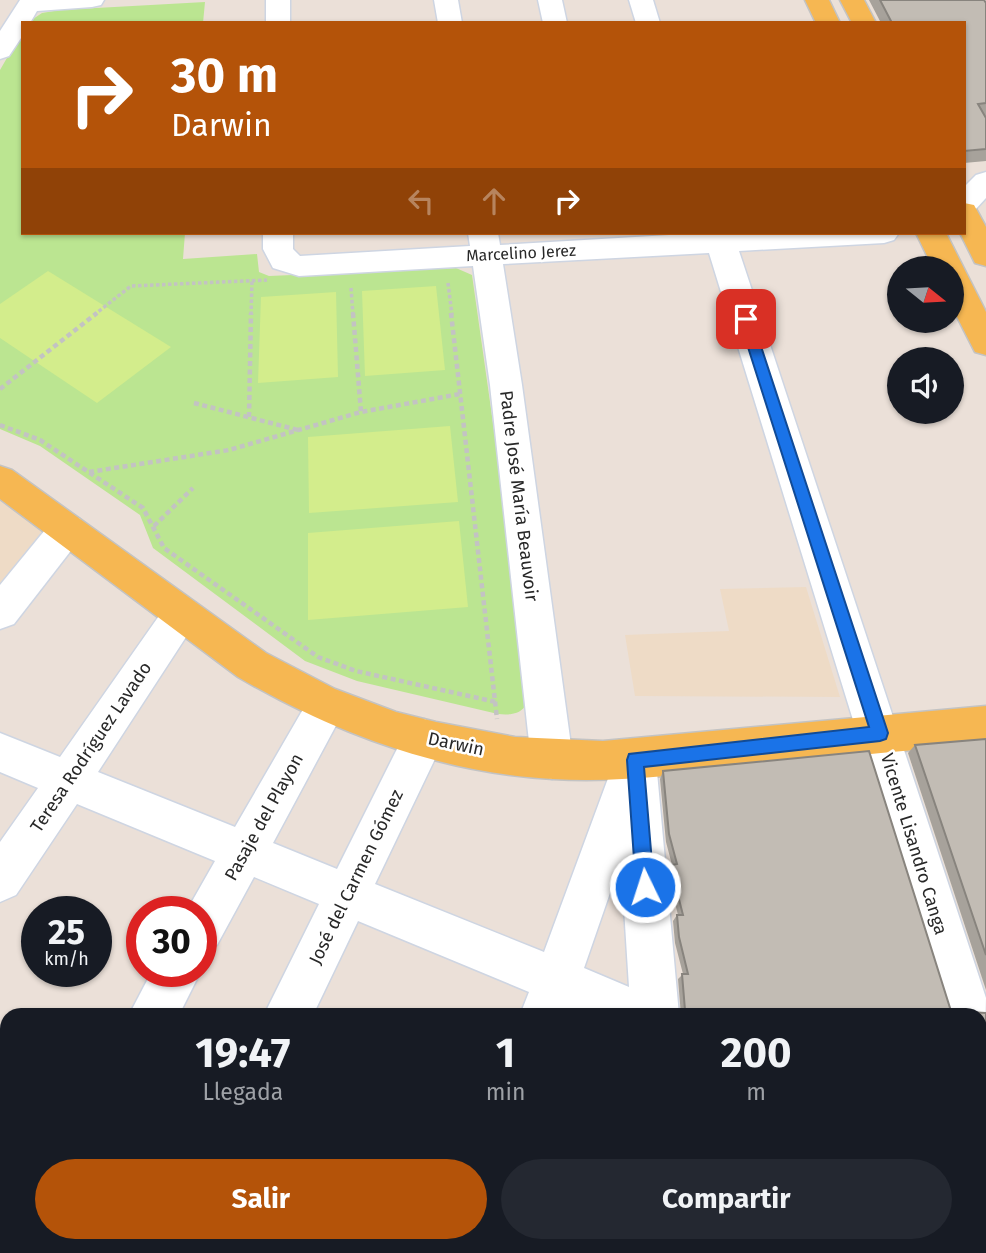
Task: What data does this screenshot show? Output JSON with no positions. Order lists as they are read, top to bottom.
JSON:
{
  "streets": {
    "main road": ["Darwin"],
    "street": [
      "Marcelino Jerez",
      "Padre José María Beauvoir",
      "Teresa Rodríguez Lavado",
      "Pasaje del Playon",
      "Vicente Lisandro Canga",
      "José del Carmen Gómez"
    ]
  },
  "crossings": [
    ["Marcelino Jerez", "Padre José María Beauvoir"],
    ["Marcelino Jerez", "Vicente Lisandro Canga"],
    ["Padre José María Beauvoir", "Darwin"],
    ["Darwin", "Teresa Rodríguez Lavado"],
    ["Darwin", "Pasaje del Playon"],
    ["Darwin", "Vicente Lisandro Canga"],
    ["Darwin", "José del Carmen Gómez"]
  ],
  "north": "right",
  "page": {
    "turn": ["30 m", "Darwin"],
    "speed": "25 km/h",
    "limit": "30",
    "eta": [
      "19:47",
      "Llegada",
      "1",
      "min",
      "200",
      "m"
    ],
    "buttons": ["Salir", "Compartir"]
  }
}
